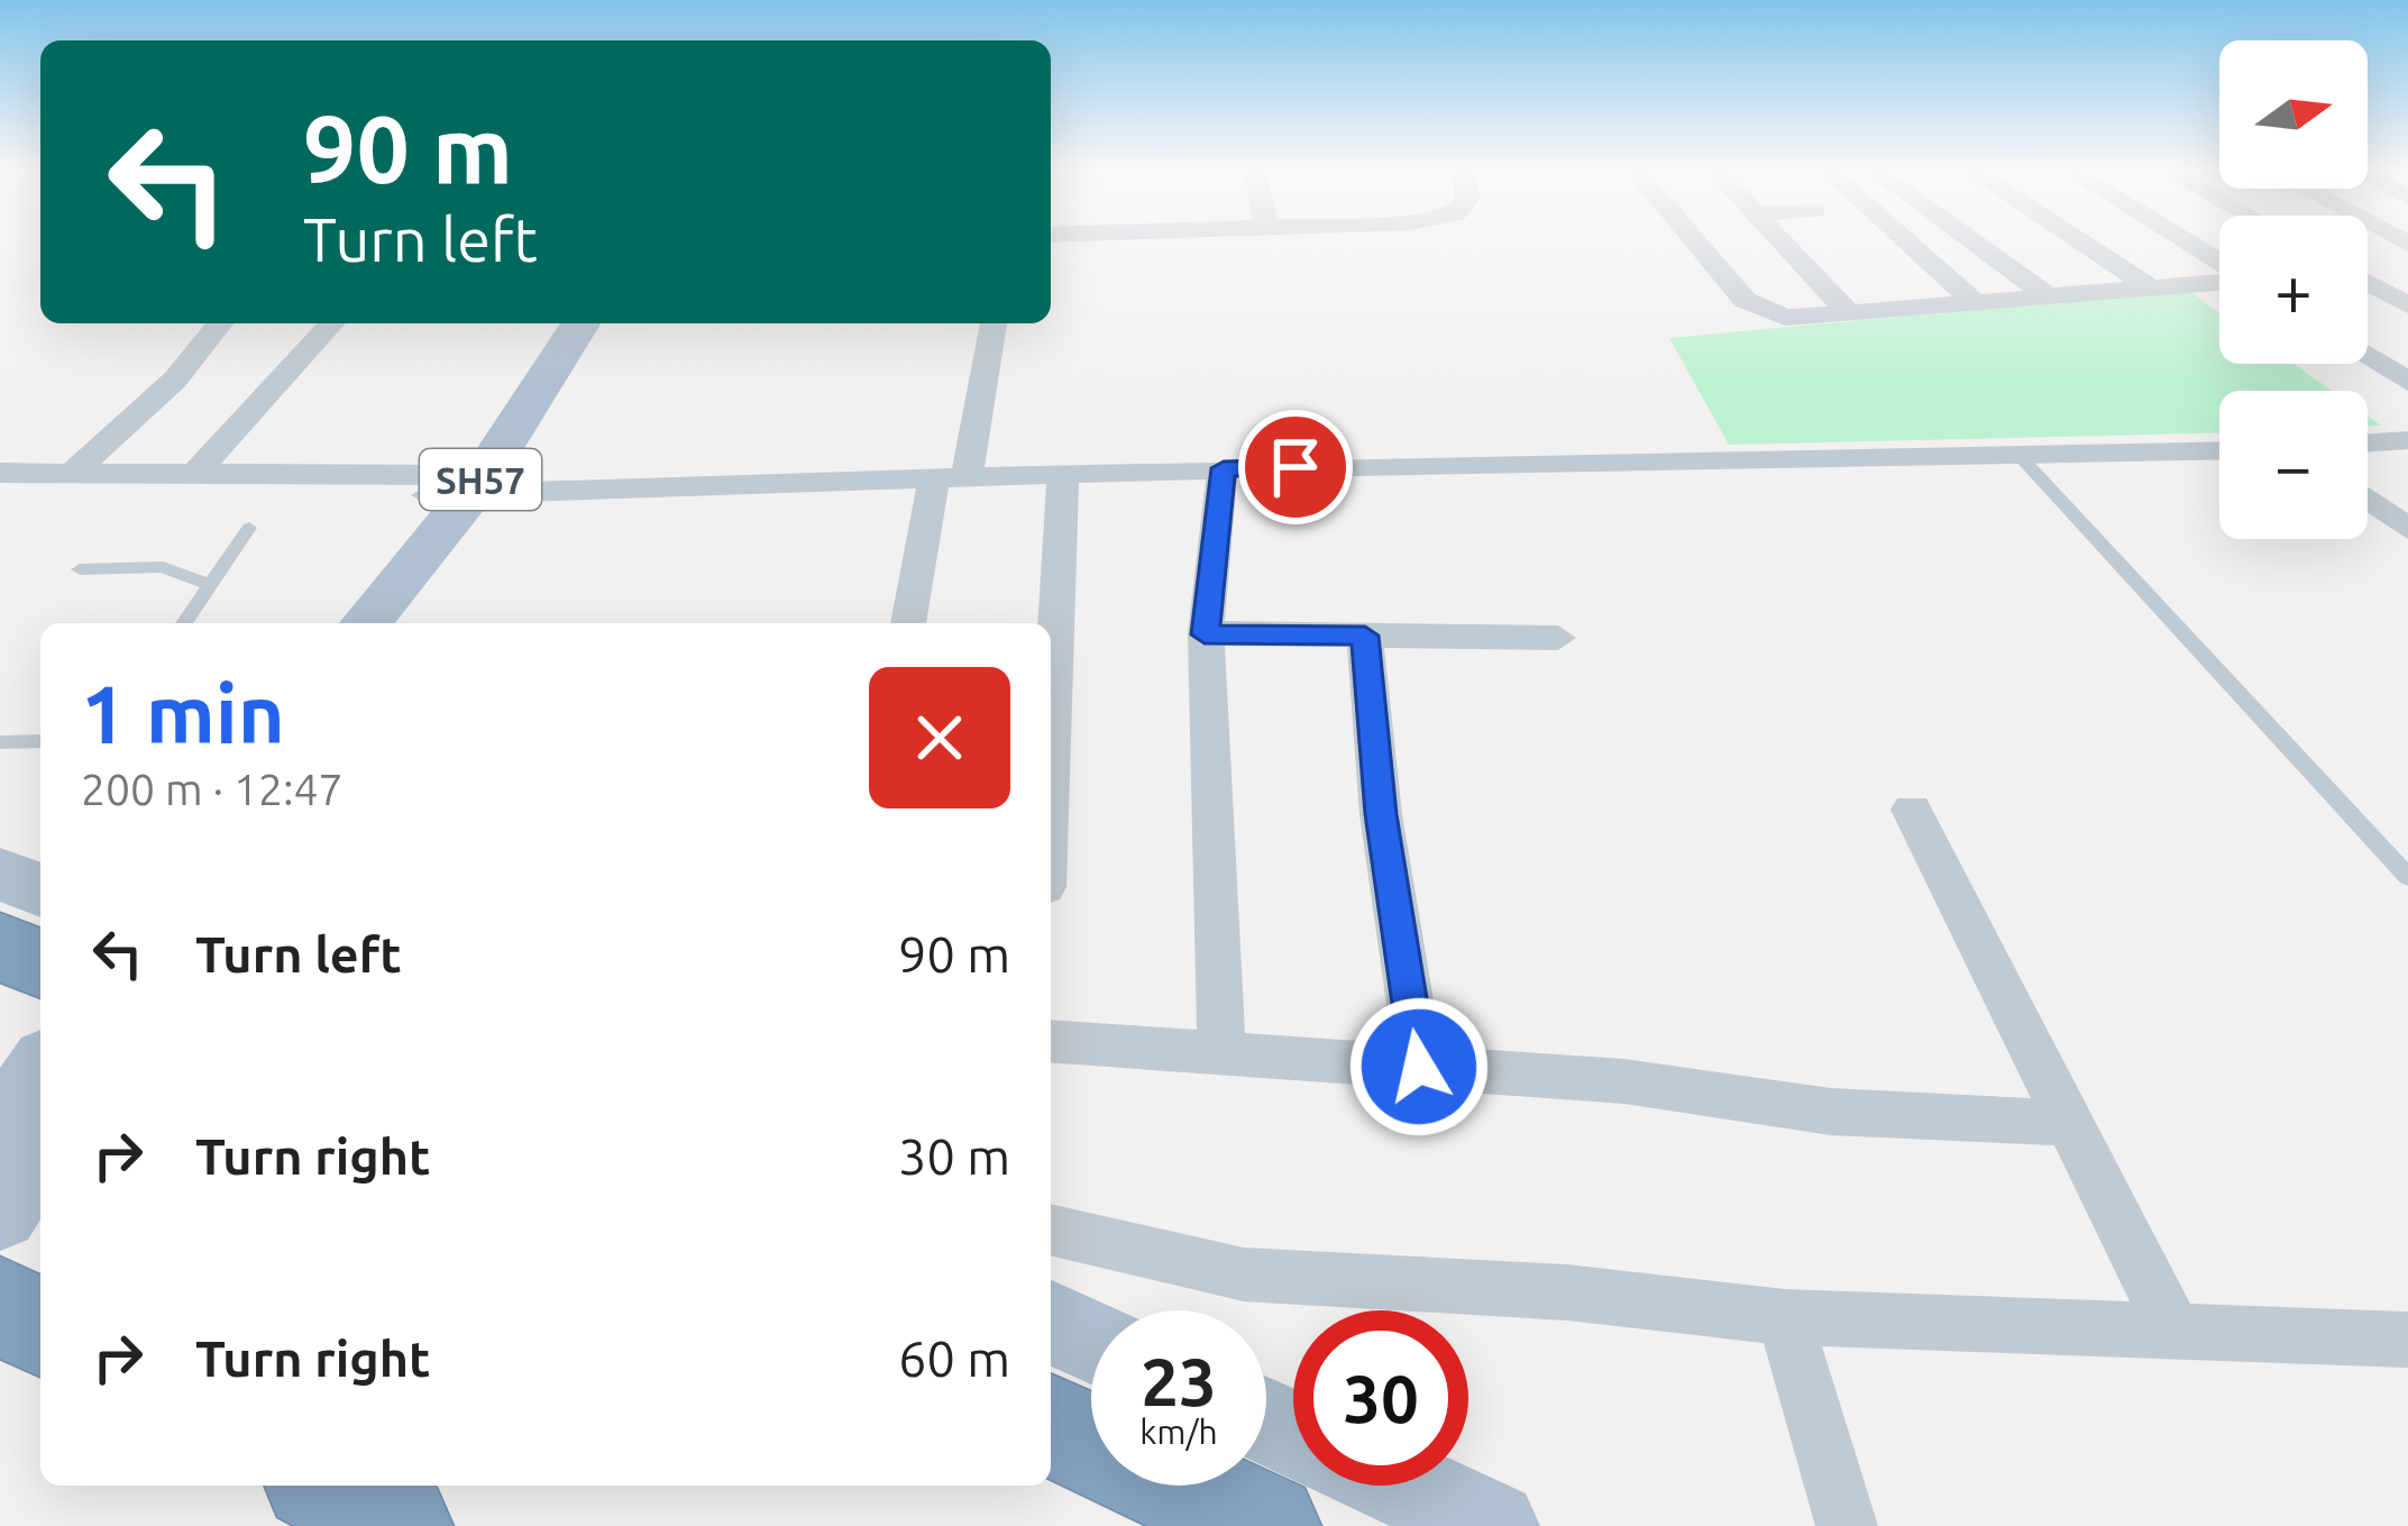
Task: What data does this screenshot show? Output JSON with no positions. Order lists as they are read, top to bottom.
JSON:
{
  "streets": {
    "main road": ["SH57"]
  },
  "north": "right",
  "page": {
    "map_buttons": ["+", "−"],
    "turn": ["90 m", "Turn left"],
    "heading": ["1 min", "200 m · 12:47"],
    "list": [
      {
        "name": "Turn left",
        "value": "90 m"
      },
      {
        "name": "Turn right",
        "value": "30 m"
      },
      {
        "name": "Turn right",
        "value": "60 m"
      }
    ],
    "speed": "23 km/h",
    "limit": "30"
  }
}
